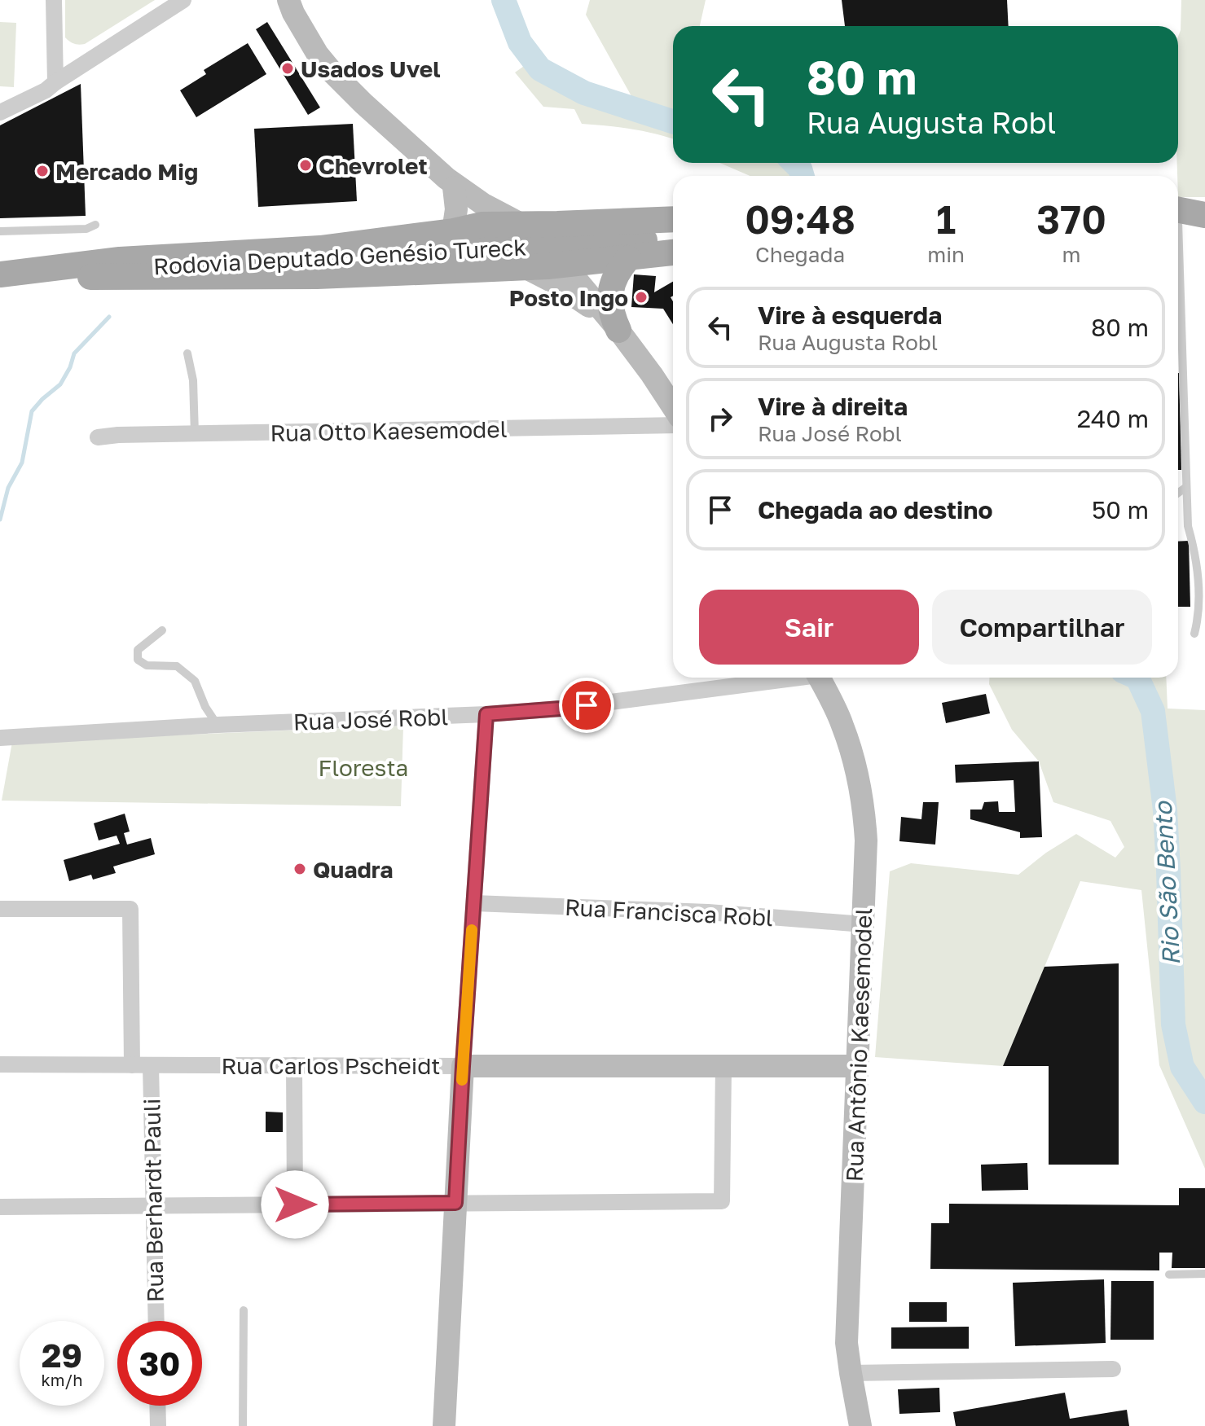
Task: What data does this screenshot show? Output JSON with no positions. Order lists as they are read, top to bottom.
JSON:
{
  "streets": {
    "main road": ["Rodovia Deputado Genésio Tureck", "Rua Antônio Kaesemodel", "Rua Carlos Pscheidt"],
    "street": [
      "Rua Otto Kaesemodel",
      "Rua José Robl",
      "Rua Francisca Robl",
      "Rua Berhardt Pauli"
    ]
  },
  "crossings": [
    ["Rua Francisca Robl", "Rua Antônio Kaesemodel"],
    ["Rua Antônio Kaesemodel", "Rua Carlos Pscheidt"],
    ["Rua Carlos Pscheidt", "Rua Berhardt Pauli"]
  ],
  "water": ["Rio São Bento"],
  "parks": ["Floresta"],
  "places": [
    "Usados Uvel",
    "Chevrolet",
    "Mercado Mig",
    "Posto Ingo",
    "Quadra"
  ],
  "page": {
    "turn": ["80 m", "Rua Augusta Robl"],
    "eta": [
      "09:48",
      "Chegada",
      "1",
      "min",
      "370",
      "m"
    ],
    "list": [
      {
        "name": "Vire à esquerda",
        "note": "Rua Augusta Robl",
        "value": "80 m"
      },
      {
        "name": "Vire à direita",
        "note": "Rua José Robl",
        "value": "240 m"
      },
      {
        "name": "Chegada ao destino",
        "value": "50 m"
      }
    ],
    "buttons": ["Sair", "Compartilhar"],
    "speed": "29 km/h",
    "limit": "30"
  }
}
